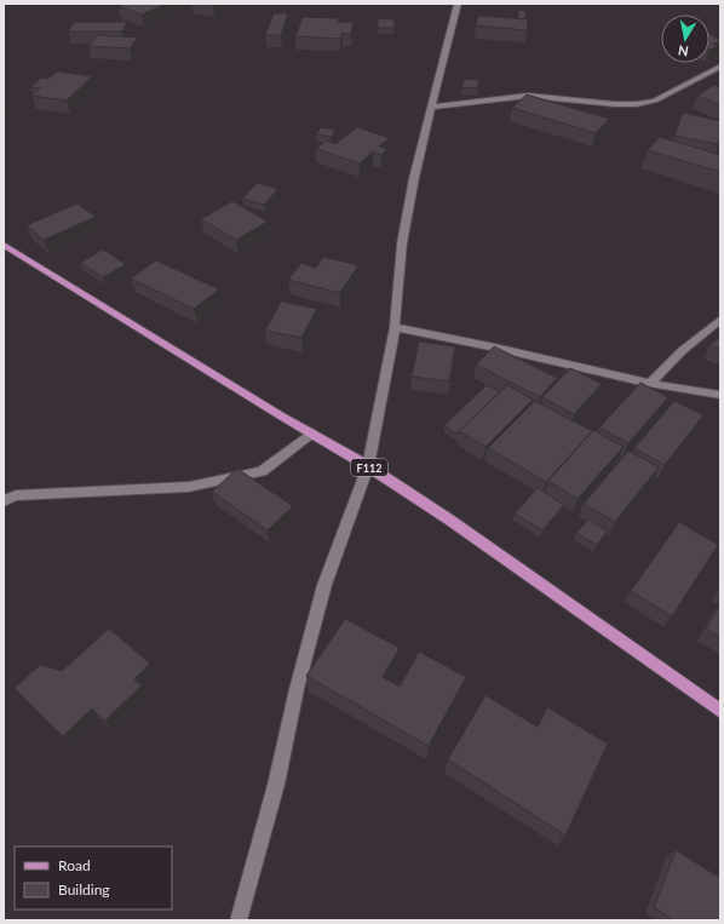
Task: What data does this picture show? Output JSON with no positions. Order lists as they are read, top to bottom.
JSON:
{
  "streets": {
    "main road": ["F112"]
  },
  "legend": ["Road", "Building"],
  "north": "bottom"
}
